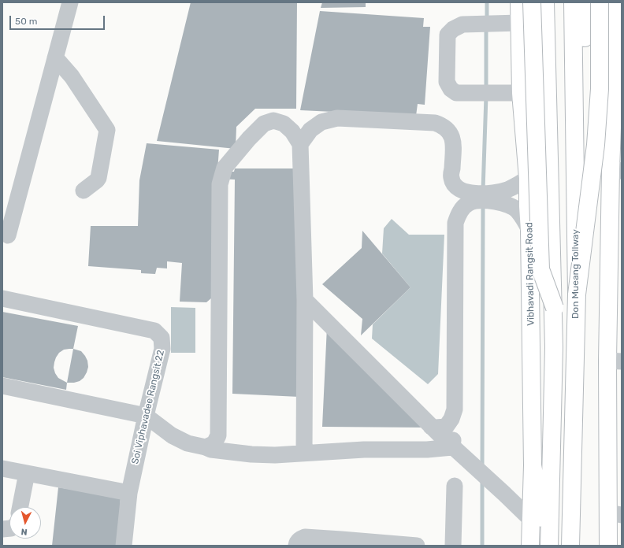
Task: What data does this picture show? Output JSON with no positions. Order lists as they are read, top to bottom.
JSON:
{
  "streets": {
    "main road": ["Vibhavadi Rangsit Road", "Don Mueang Tollway"],
    "street": ["Soi Viphavadee Rangsit 22"]
  },
  "scale_bar": "50 m",
  "north": "bottom"
}
